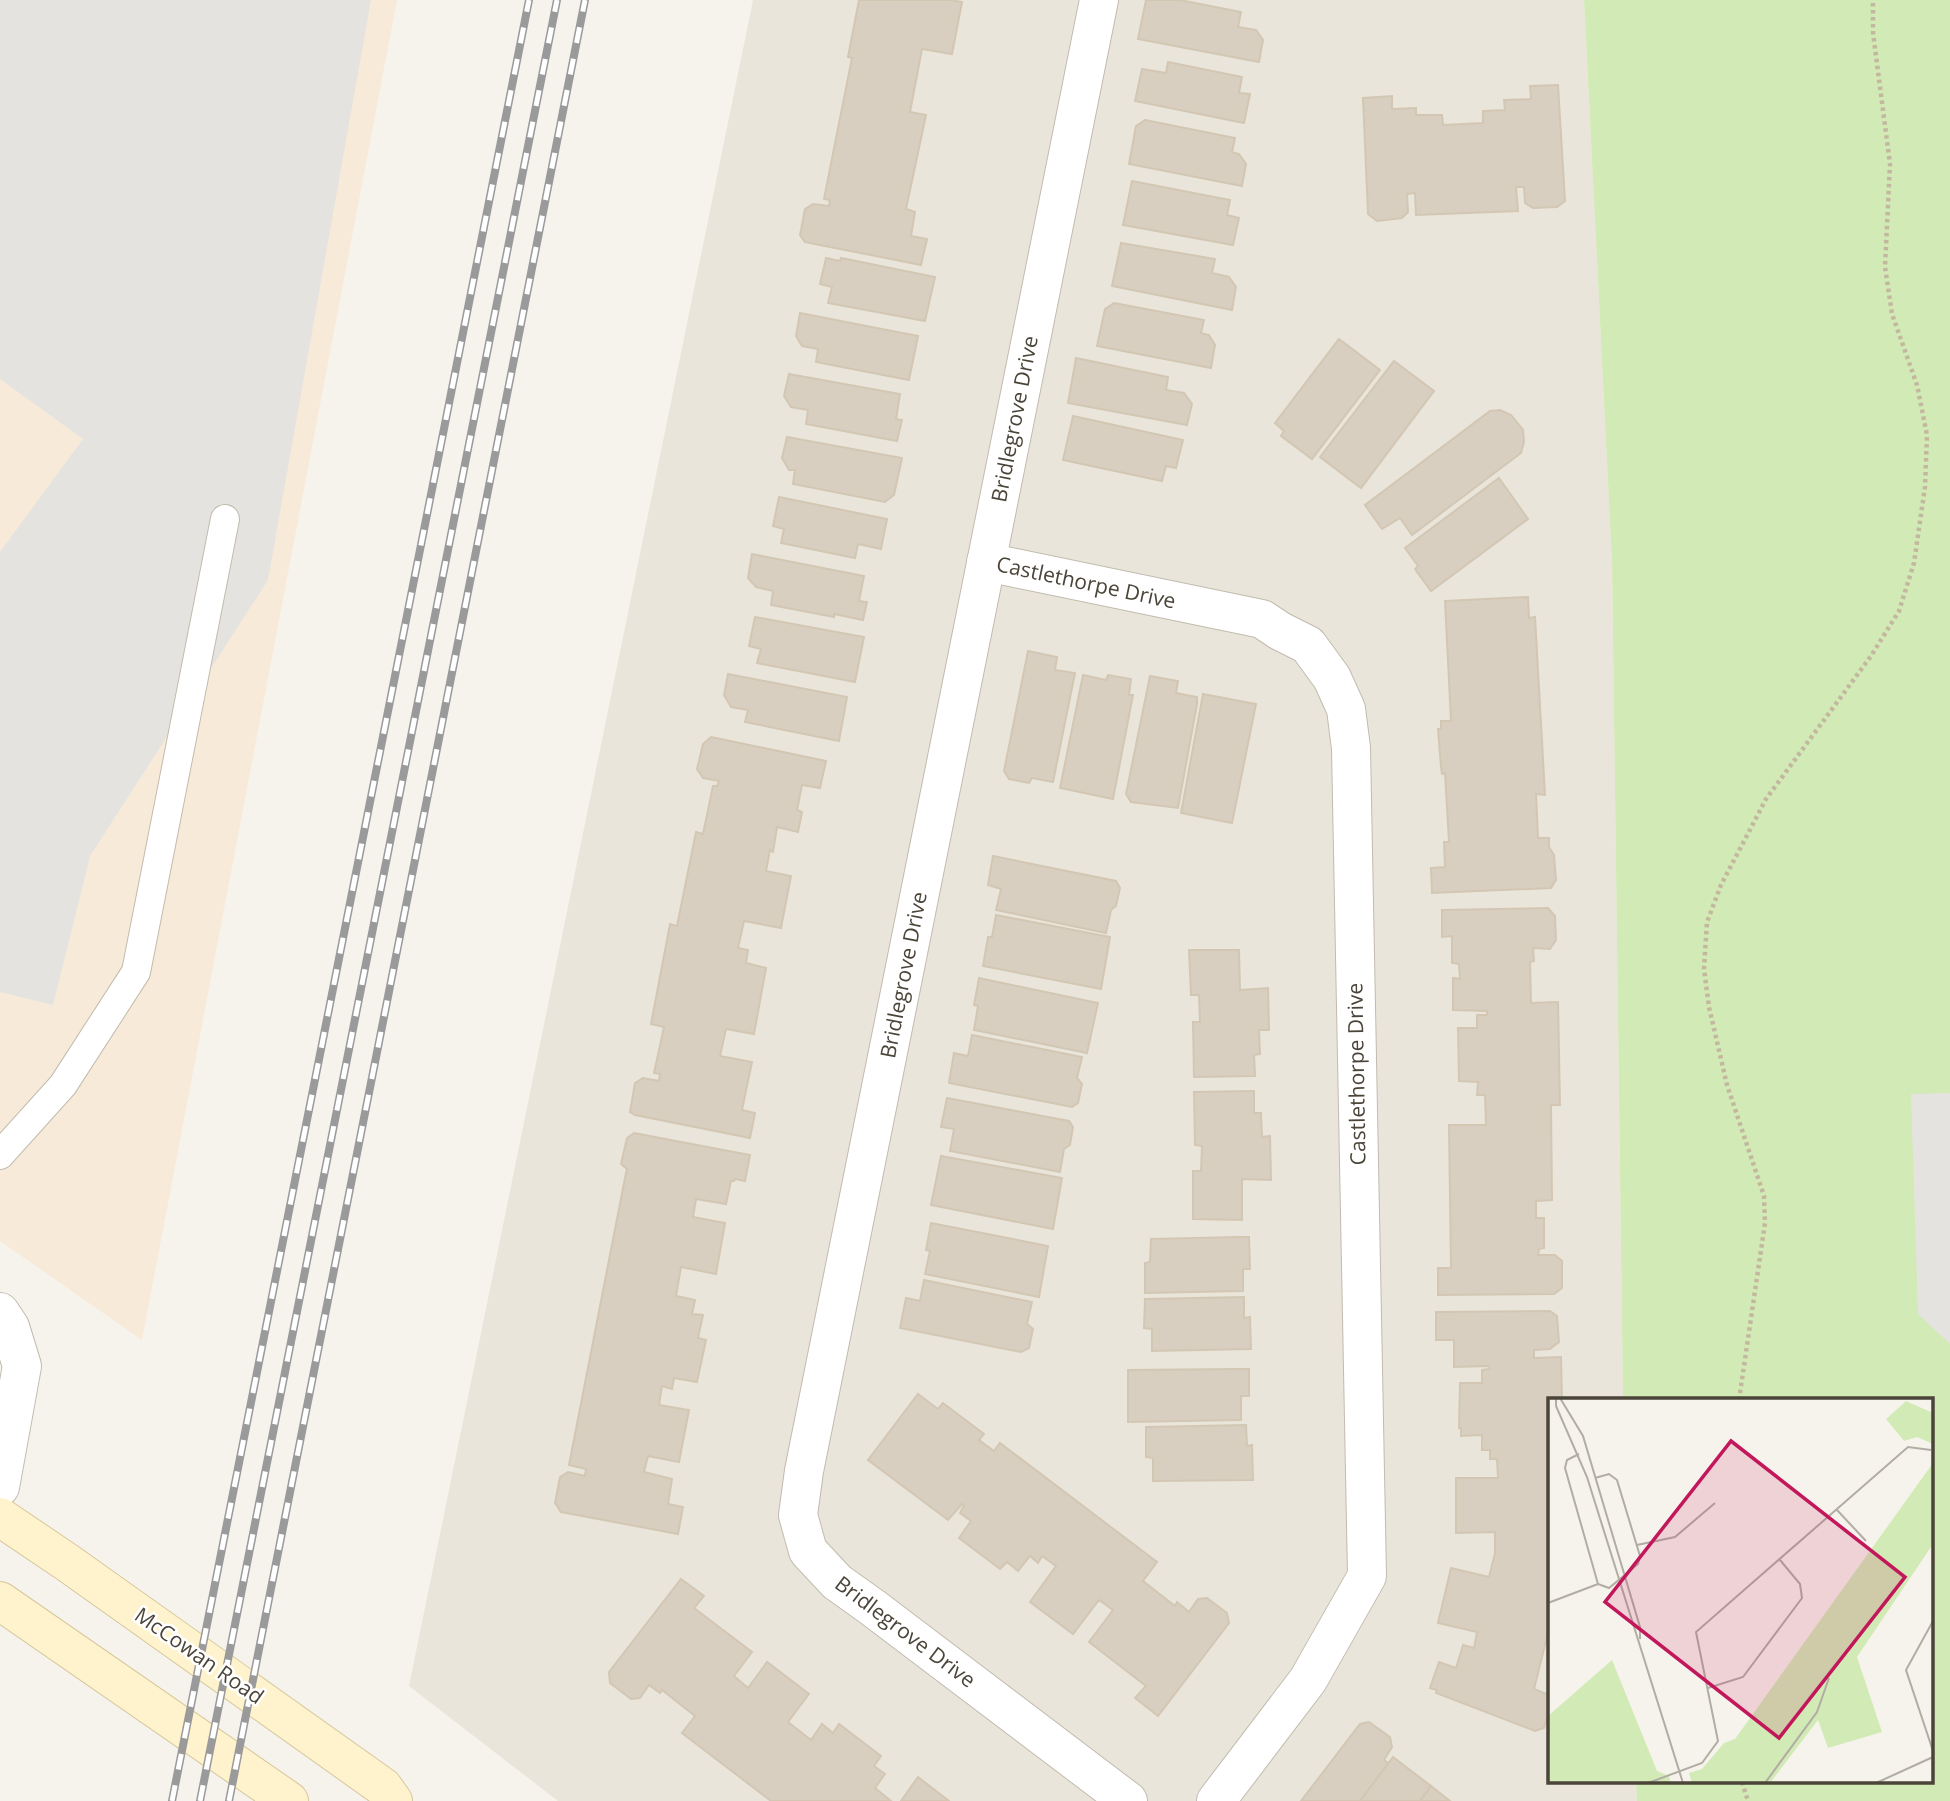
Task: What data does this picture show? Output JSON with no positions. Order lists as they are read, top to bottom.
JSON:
{
  "streets": {
    "street": ["Bridlegrove Drive", "Castlethorpe Drive", "McCowan Road"]
  },
  "crossings": [
    ["Bridlegrove Drive", "Castlethorpe Drive"]
  ]
}
